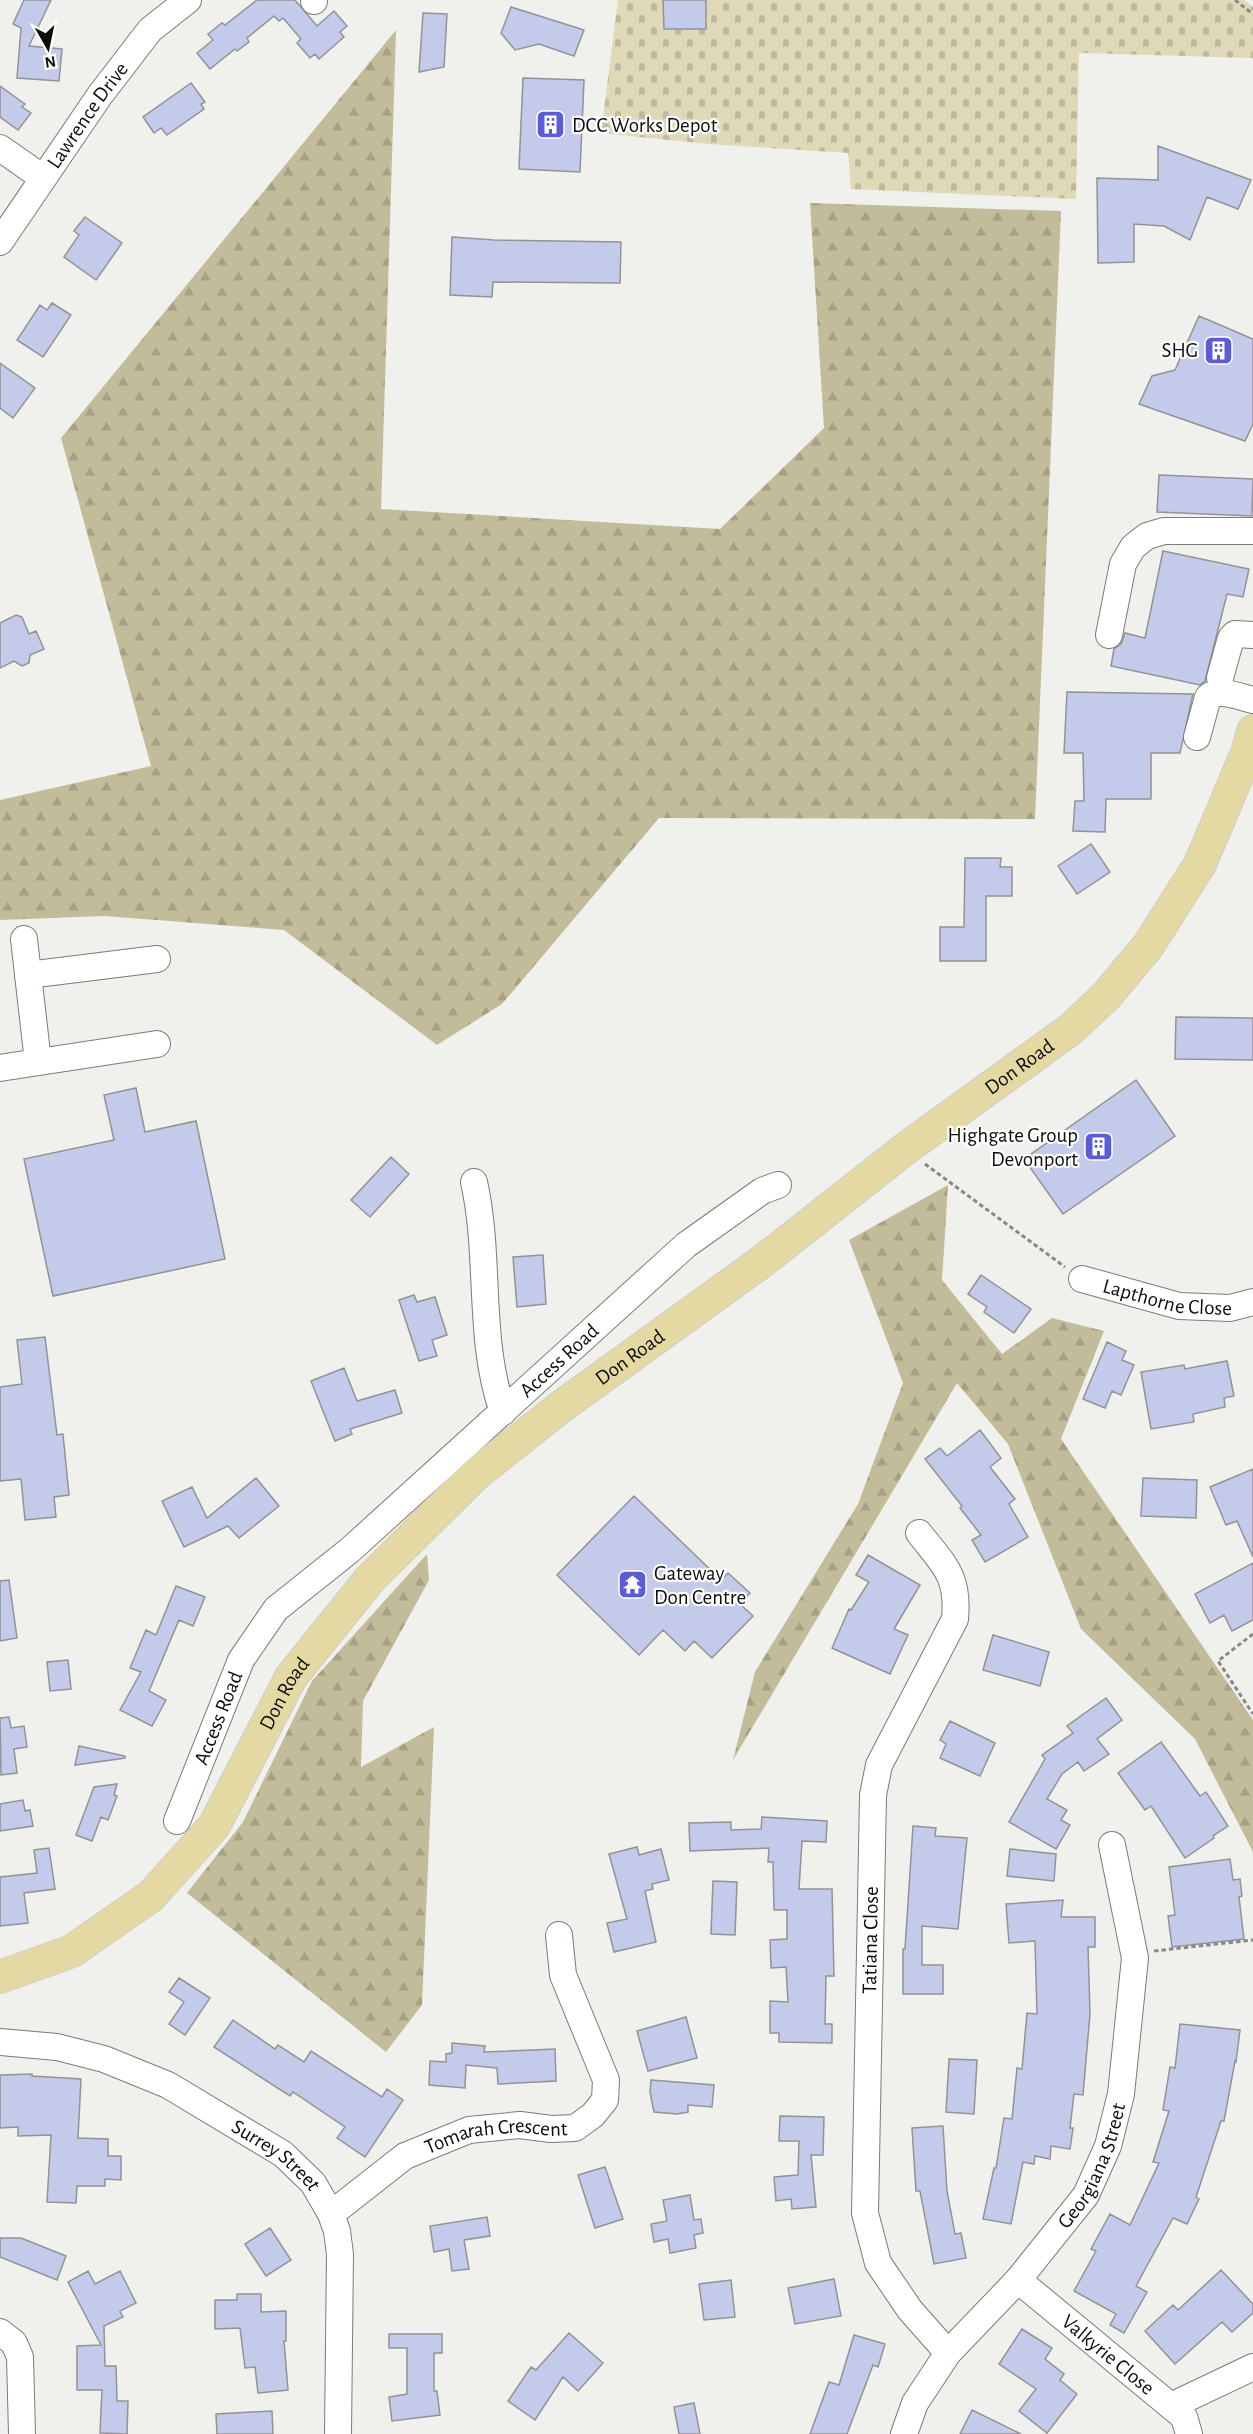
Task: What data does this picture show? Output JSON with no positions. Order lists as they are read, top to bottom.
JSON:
{
  "streets": {
    "main road": ["Don Road"],
    "street": [
      "Lawrence Drive",
      "Lapthorne Close",
      "Access Road",
      "Tatiana Close",
      "Tomarah Crescent",
      "Surrey Street",
      "Georgiana Street",
      "Valkyrie Close"
    ]
  },
  "crossings": [
    ["Tatiana Close", "Georgiana Street"],
    ["Tomarah Crescent", "Surrey Street"],
    ["Georgiana Street", "Valkyrie Close"]
  ],
  "places": {
    "building": ["DCC Works Depot", "SHG", "Highgate Group Devonport"],
    "temple": ["Gateway Don Centre"]
  },
  "north": "bottom"
}
